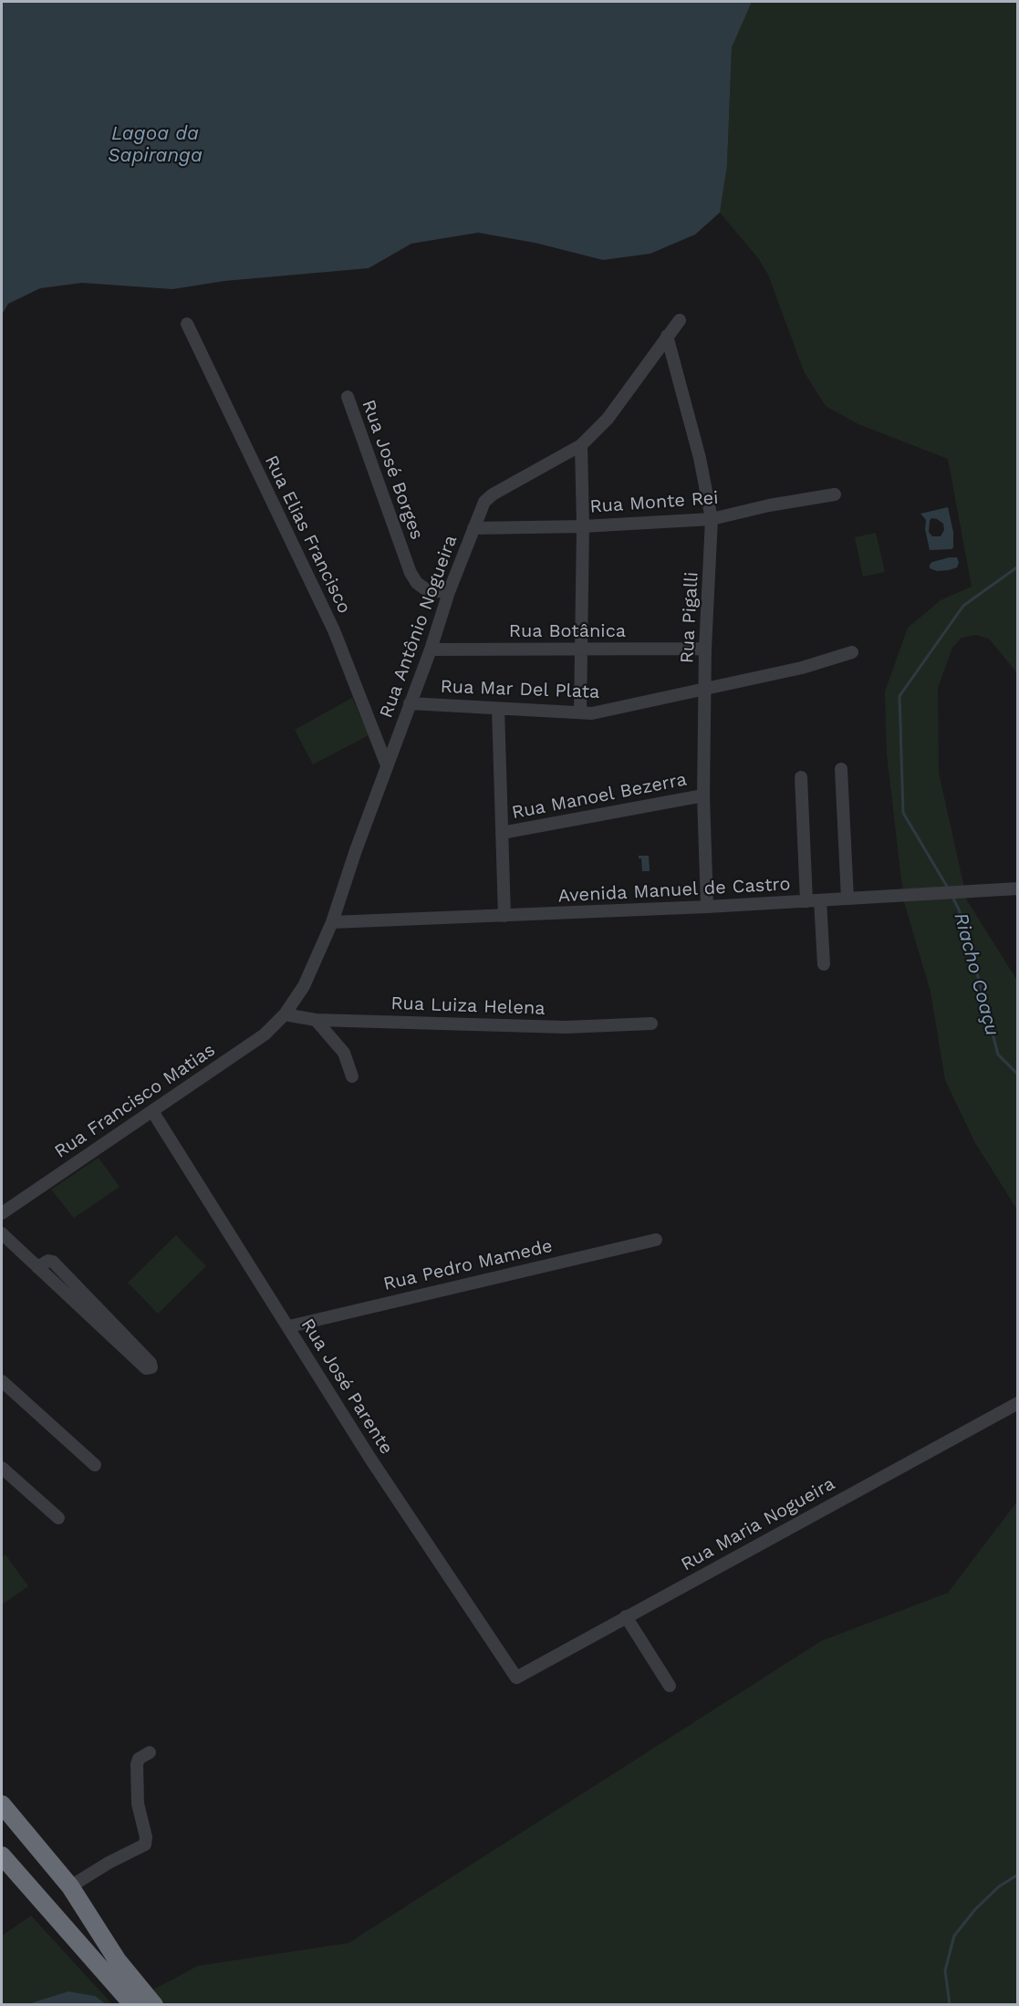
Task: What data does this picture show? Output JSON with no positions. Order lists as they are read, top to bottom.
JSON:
{
  "streets": {
    "street": [
      "Rua José Borges",
      "Rua Monte Rei",
      "Rua Elias Francisco",
      "Rua Pigalli",
      "Rua Antônio Nogueira",
      "Rua Botânica",
      "Rua Mar Del Plata",
      "Rua Manoel Bezerra",
      "Avenida Manuel de Castro",
      "Rua Luiza Helena",
      "Rua Francisco Matias",
      "Rua Pedro Mamede",
      "Rua José Parente",
      "Rua Maria Nogueira"
    ]
  },
  "crossings": [
    ["Rua José Borges", "Rua Antônio Nogueira"],
    ["Rua Monte Rei", "Rua Pigalli"],
    ["Rua Monte Rei", "Rua Antônio Nogueira"],
    ["Rua Elias Francisco", "Rua Antônio Nogueira"],
    ["Rua Pigalli", "Rua Antônio Nogueira"],
    ["Rua Pigalli", "Rua Botânica"],
    ["Rua Pigalli", "Rua Mar Del Plata"],
    ["Rua Pigalli", "Rua Manoel Bezerra"],
    ["Rua Pigalli", "Avenida Manuel de Castro"],
    ["Rua Antônio Nogueira", "Rua Botânica"],
    ["Rua Antônio Nogueira", "Rua Mar Del Plata"],
    ["Rua Antônio Nogueira", "Avenida Manuel de Castro"],
    ["Rua Antônio Nogueira", "Rua Luiza Helena"],
    ["Rua Antônio Nogueira", "Rua Francisco Matias"],
    ["Rua Luiza Helena", "Rua Francisco Matias"],
    ["Rua Francisco Matias", "Rua José Parente"],
    ["Rua Pedro Mamede", "Rua José Parente"],
    ["Rua José Parente", "Rua Maria Nogueira"]
  ],
  "water": ["Lagoa da Sapiranga", "Riacho Coaçu"]
}
